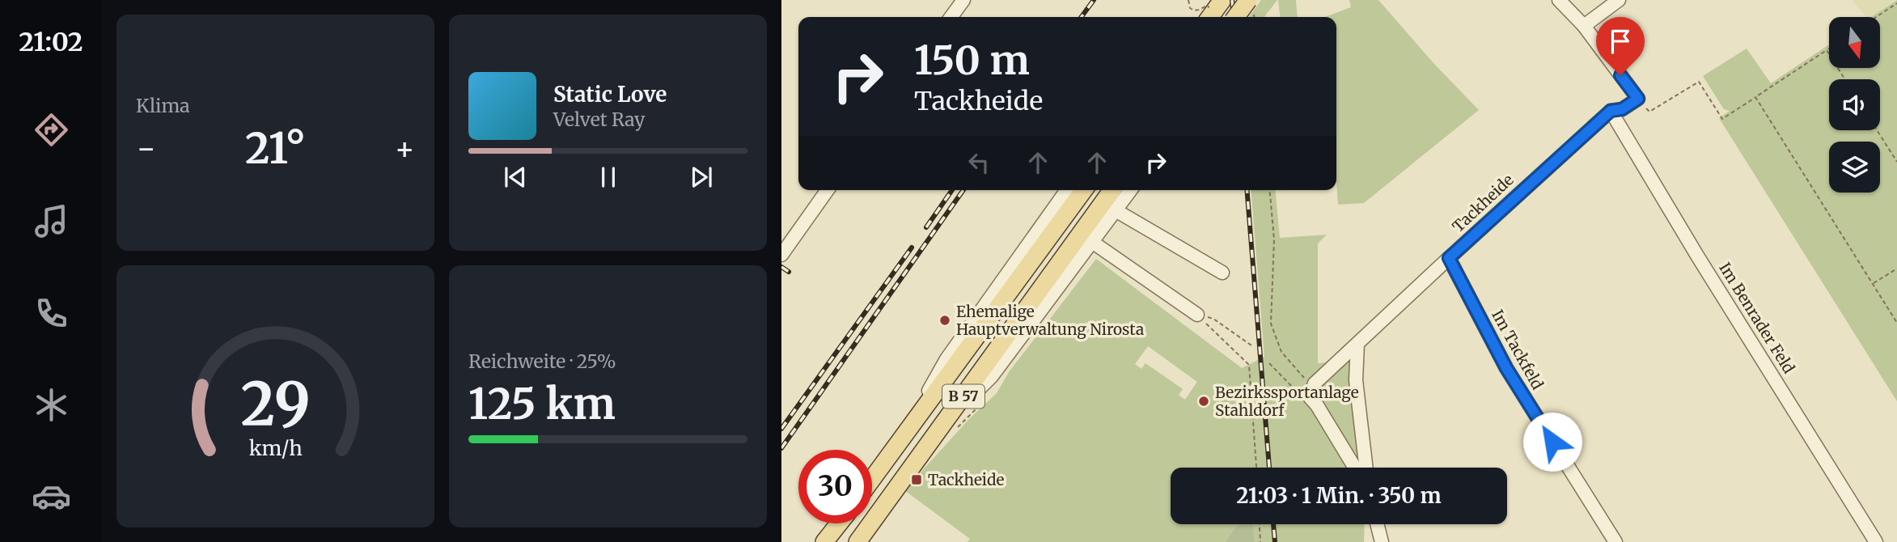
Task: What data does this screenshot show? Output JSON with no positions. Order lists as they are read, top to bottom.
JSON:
{
  "streets": {
    "main road": ["B 57"],
    "street": ["Tackheide", "Im Benrader Feld", "Im Tackfeld"]
  },
  "crossings": [
    ["Tackheide", "Im Benrader Feld"],
    ["Tackheide", "Im Tackfeld"]
  ],
  "places": {
    "other": ["Ehemalige Hauptverwaltung Nirosta", "Bezirkssportanlage Stahldorf"],
    "transit": ["Tackheide"]
  },
  "north": "bottom",
  "page": {
    "tabs": "21:02",
    "tile": [
      "Klima",
      ["Reichweite · 25%", "125 km"]
    ],
    "turn": ["150 m", "Tackheide"],
    "song": ["Static Love", "Velvet Ray"],
    "heat": ["−", "21°", "+"],
    "limit": "30",
    "trip": "21:03 · 1 Min. · 350 m",
    "gauge": ["29", "km/h"]
  }
}
